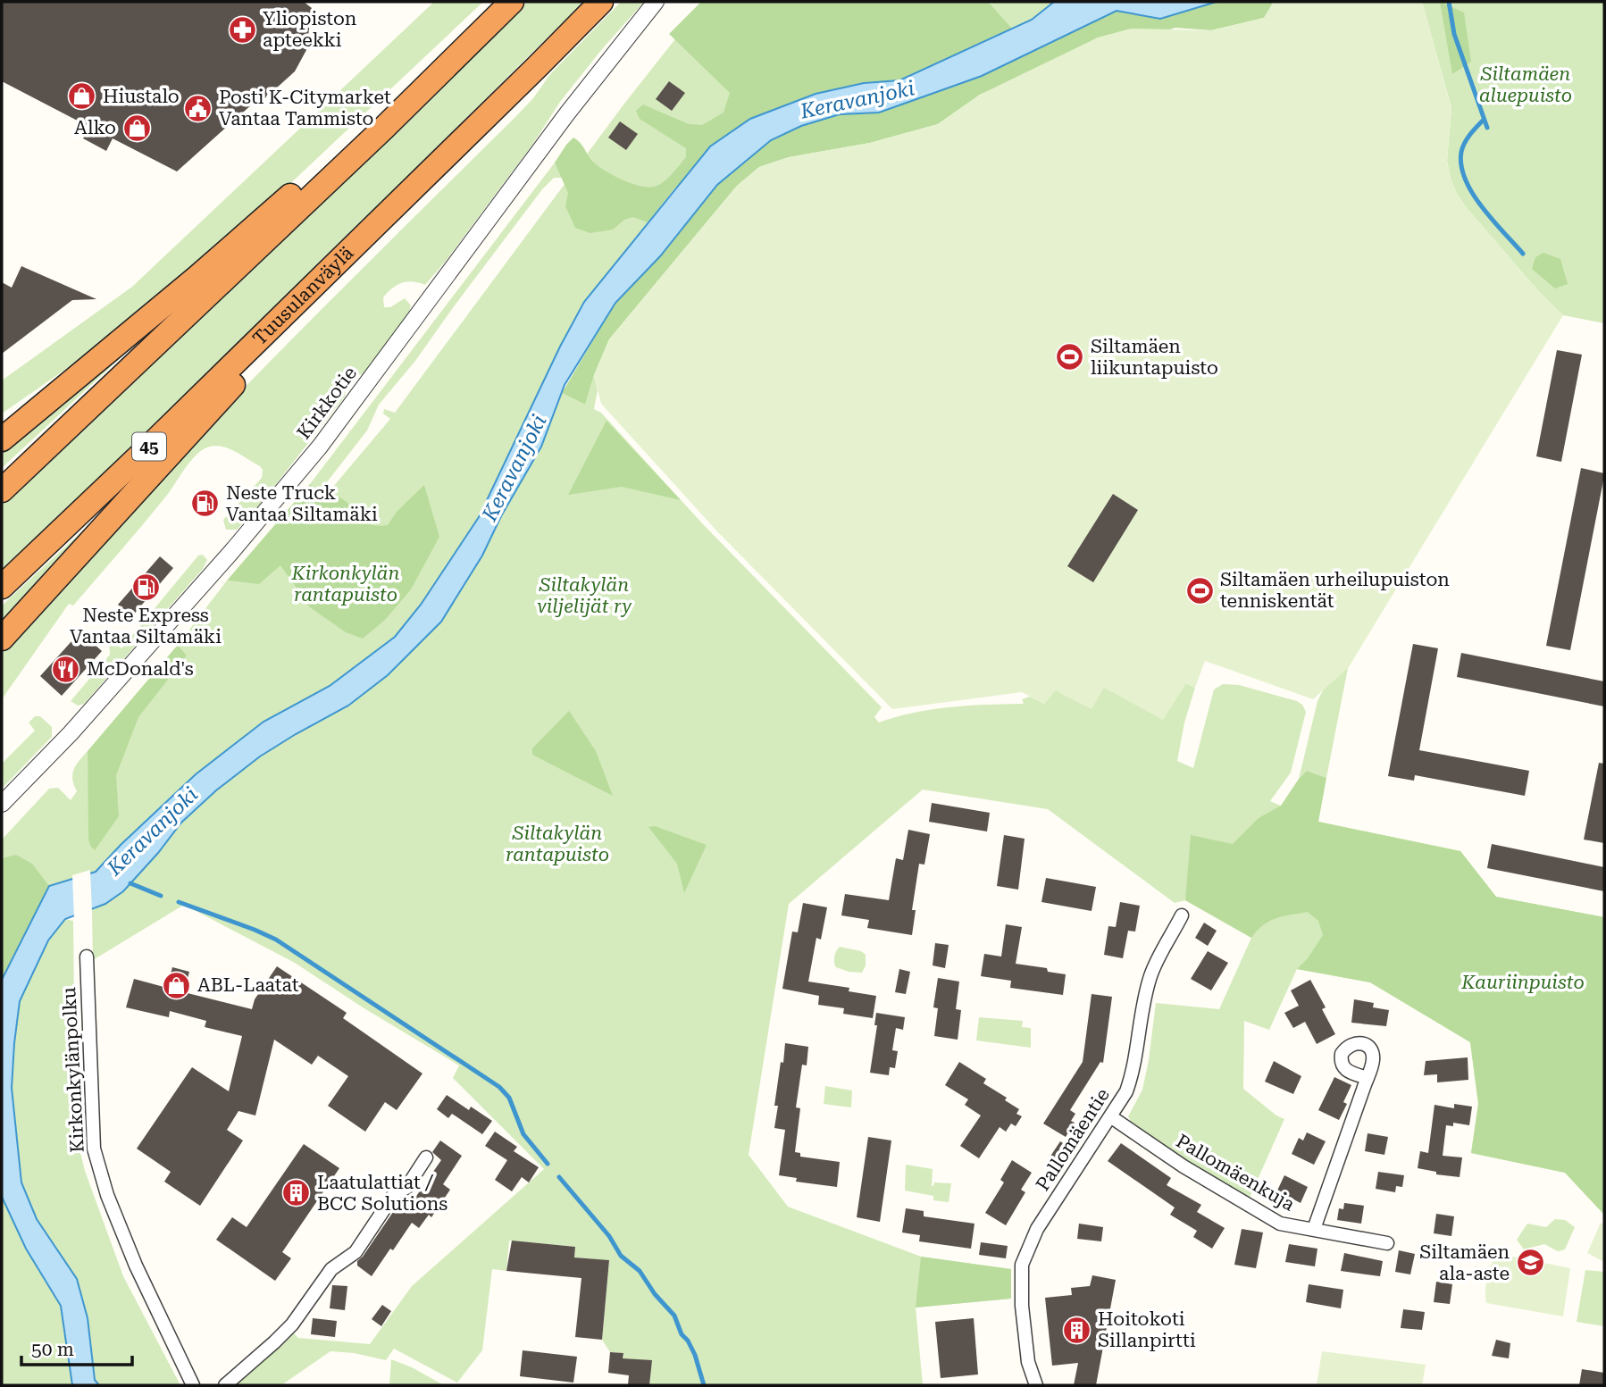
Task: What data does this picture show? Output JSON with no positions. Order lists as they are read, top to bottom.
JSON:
{
  "streets": {
    "highway": ["Tuusulanväylä", "45"],
    "street": [
      "Kirkkotie",
      "Kirkonkylänpolku",
      "Pallomäentie",
      "Pallomäenkuja"
    ]
  },
  "crossings": [
    ["Pallomäentie", "Pallomäenkuja"]
  ],
  "water": ["Keravanjoki"],
  "parks": [
    "Siltamäen aluepuisto",
    "Kirkonkylän rantapuisto",
    "Siltakylän viljelijät ry",
    "Siltakylän rantapuisto",
    "Kauriinpuisto"
  ],
  "places": {
    "pharmacy": ["Yliopiston apteekki"],
    "shop": ["Hiustalo", "Alko", "ABL-Laatat"],
    "public building": ["Posti K-Citymarket Vantaa Tammisto"],
    "sports": ["Siltamäen liikuntapuisto", "Siltamäen urheilupuiston tenniskentät"],
    "fuel station": ["Neste Truck Vantaa Siltamäki", "Neste Express Vantaa Siltamäki"],
    "restaurant": ["McDonald's"],
    "building": ["Laatulattiat / BCC Solutions", "Hoitokoti Sillanpirtti"],
    "school or university": ["Siltamäen ala-aste"]
  },
  "scale_bar": "50 m"
}
